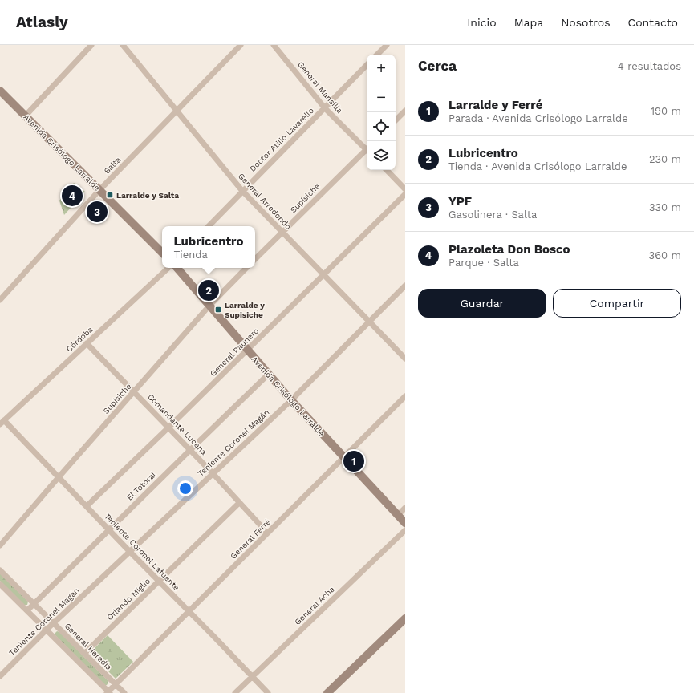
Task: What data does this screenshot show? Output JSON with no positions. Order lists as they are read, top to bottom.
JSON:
{
  "streets": {
    "main road": ["Avenida Crisólogo Larralde"],
    "street": [
      "General Mansilla",
      "Doctor Atilio Lavarello",
      "Salta",
      "Supisiche",
      "General Arredondo",
      "Córdoba",
      "General Paunero",
      "Comandante Lucena",
      "Teniente Coronel Magán",
      "El Totoral",
      "General Ferré",
      "Teniente Coronel Lafuente",
      "Orlando Miglio",
      "General Acha",
      "General Heredia"
    ]
  },
  "crossings": [
    ["General Mansilla", "Doctor Atilio Lavarello"],
    ["Doctor Atilio Lavarello", "General Arredondo"],
    ["Avenida Crisólogo Larralde", "Salta"],
    ["Avenida Crisólogo Larralde", "Supisiche"],
    ["Avenida Crisólogo Larralde", "General Paunero"],
    ["Avenida Crisólogo Larralde", "Teniente Coronel Magán"],
    ["Avenida Crisólogo Larralde", "El Totoral"],
    ["Avenida Crisólogo Larralde", "General Ferré"],
    ["Salta", "General Arredondo"],
    ["Supisiche", "General Arredondo"],
    ["Supisiche", "Comandante Lucena"],
    ["Supisiche", "Teniente Coronel Lafuente"],
    ["General Arredondo", "General Paunero"],
    ["General Arredondo", "Teniente Coronel Magán"],
    ["Córdoba", "Comandante Lucena"],
    ["Córdoba", "Teniente Coronel Lafuente"],
    ["General Paunero", "Comandante Lucena"],
    ["General Paunero", "Teniente Coronel Lafuente"],
    ["Comandante Lucena", "Teniente Coronel Magán"],
    ["Comandante Lucena", "El Totoral"],
    ["Comandante Lucena", "General Ferré"],
    ["Comandante Lucena", "Orlando Miglio"],
    ["Teniente Coronel Magán", "Teniente Coronel Lafuente"],
    ["Teniente Coronel Magán", "General Heredia"],
    ["El Totoral", "Teniente Coronel Lafuente"],
    ["El Totoral", "General Heredia"],
    ["General Ferré", "Teniente Coronel Lafuente"],
    ["General Ferré", "General Heredia"],
    ["Teniente Coronel Lafuente", "Orlando Miglio"],
    ["Teniente Coronel Lafuente", "General Acha"],
    ["Orlando Miglio", "General Heredia"]
  ],
  "places": {
    "transit": ["Larralde y Salta", "Larralde y Supisiche"]
  },
  "page": {
    "header": "Atlasly",
    "nav": [
      "Inicio",
      "Mapa",
      "Nosotros",
      "Contacto"
    ],
    "heading": ["Cerca", "4 resultados"],
    "map_buttons": ["+", "−"],
    "list": [
      {
        "mark": "1",
        "name": "Larralde y Ferré",
        "note": "Parada · Avenida Crisólogo Larralde",
        "value": "190 m"
      },
      {
        "mark": "2",
        "name": "Lubricentro",
        "note": "Tienda · Avenida Crisólogo Larralde",
        "value": "230 m"
      },
      {
        "mark": "3",
        "name": "YPF",
        "note": "Gasolinera · Salta",
        "value": "330 m"
      },
      {
        "mark": "4",
        "name": "Plazoleta Don Bosco",
        "note": "Parque · Salta",
        "value": "360 m"
      }
    ],
    "pins": [
      "4",
      "3",
      "2",
      "1"
    ],
    "popup": ["Lubricentro", "Tienda"],
    "buttons": ["Guardar", "Compartir"]
  }
}
